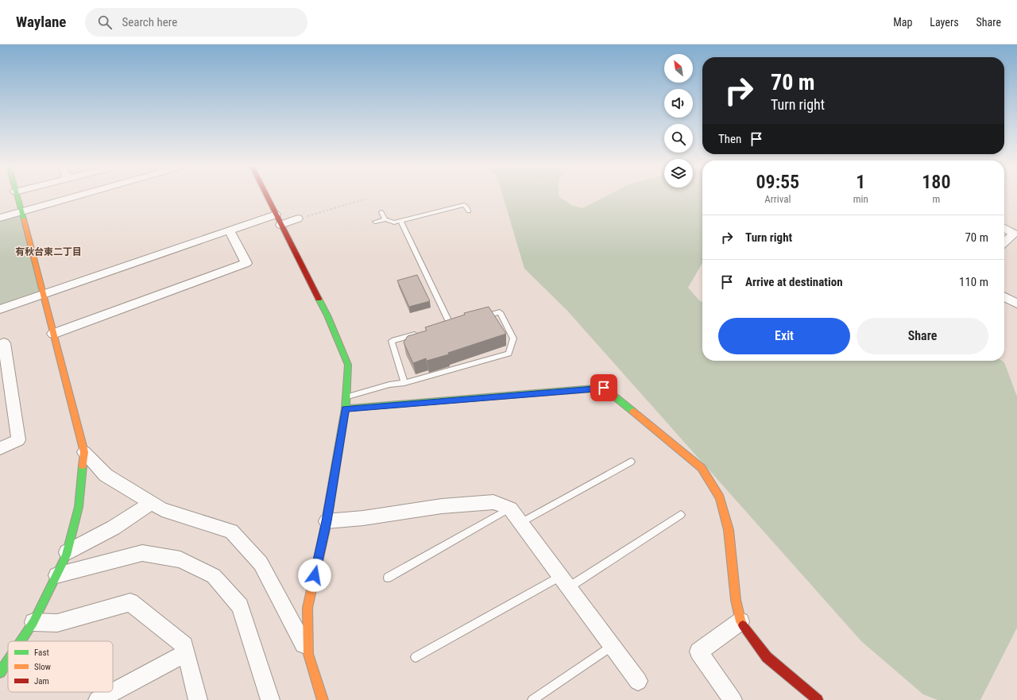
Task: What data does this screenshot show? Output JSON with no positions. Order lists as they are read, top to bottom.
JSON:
{
  "districts": ["有秋台東二丁目"],
  "legend": ["Fast", "Slow", "Jam"],
  "north": "top left",
  "page": {
    "header": "Waylane",
    "search": "Search here",
    "nav": ["Map", "Layers", "Share"],
    "turn": ["70 m", "Turn right"],
    "then": "Then",
    "eta": [
      "09:55",
      "Arrival",
      "1",
      "min",
      "180",
      "m"
    ],
    "list": [
      {
        "name": "Turn right",
        "value": "70 m"
      },
      {
        "name": "Arrive at destination",
        "value": "110 m"
      }
    ],
    "buttons": ["Exit", "Share"]
  }
}
